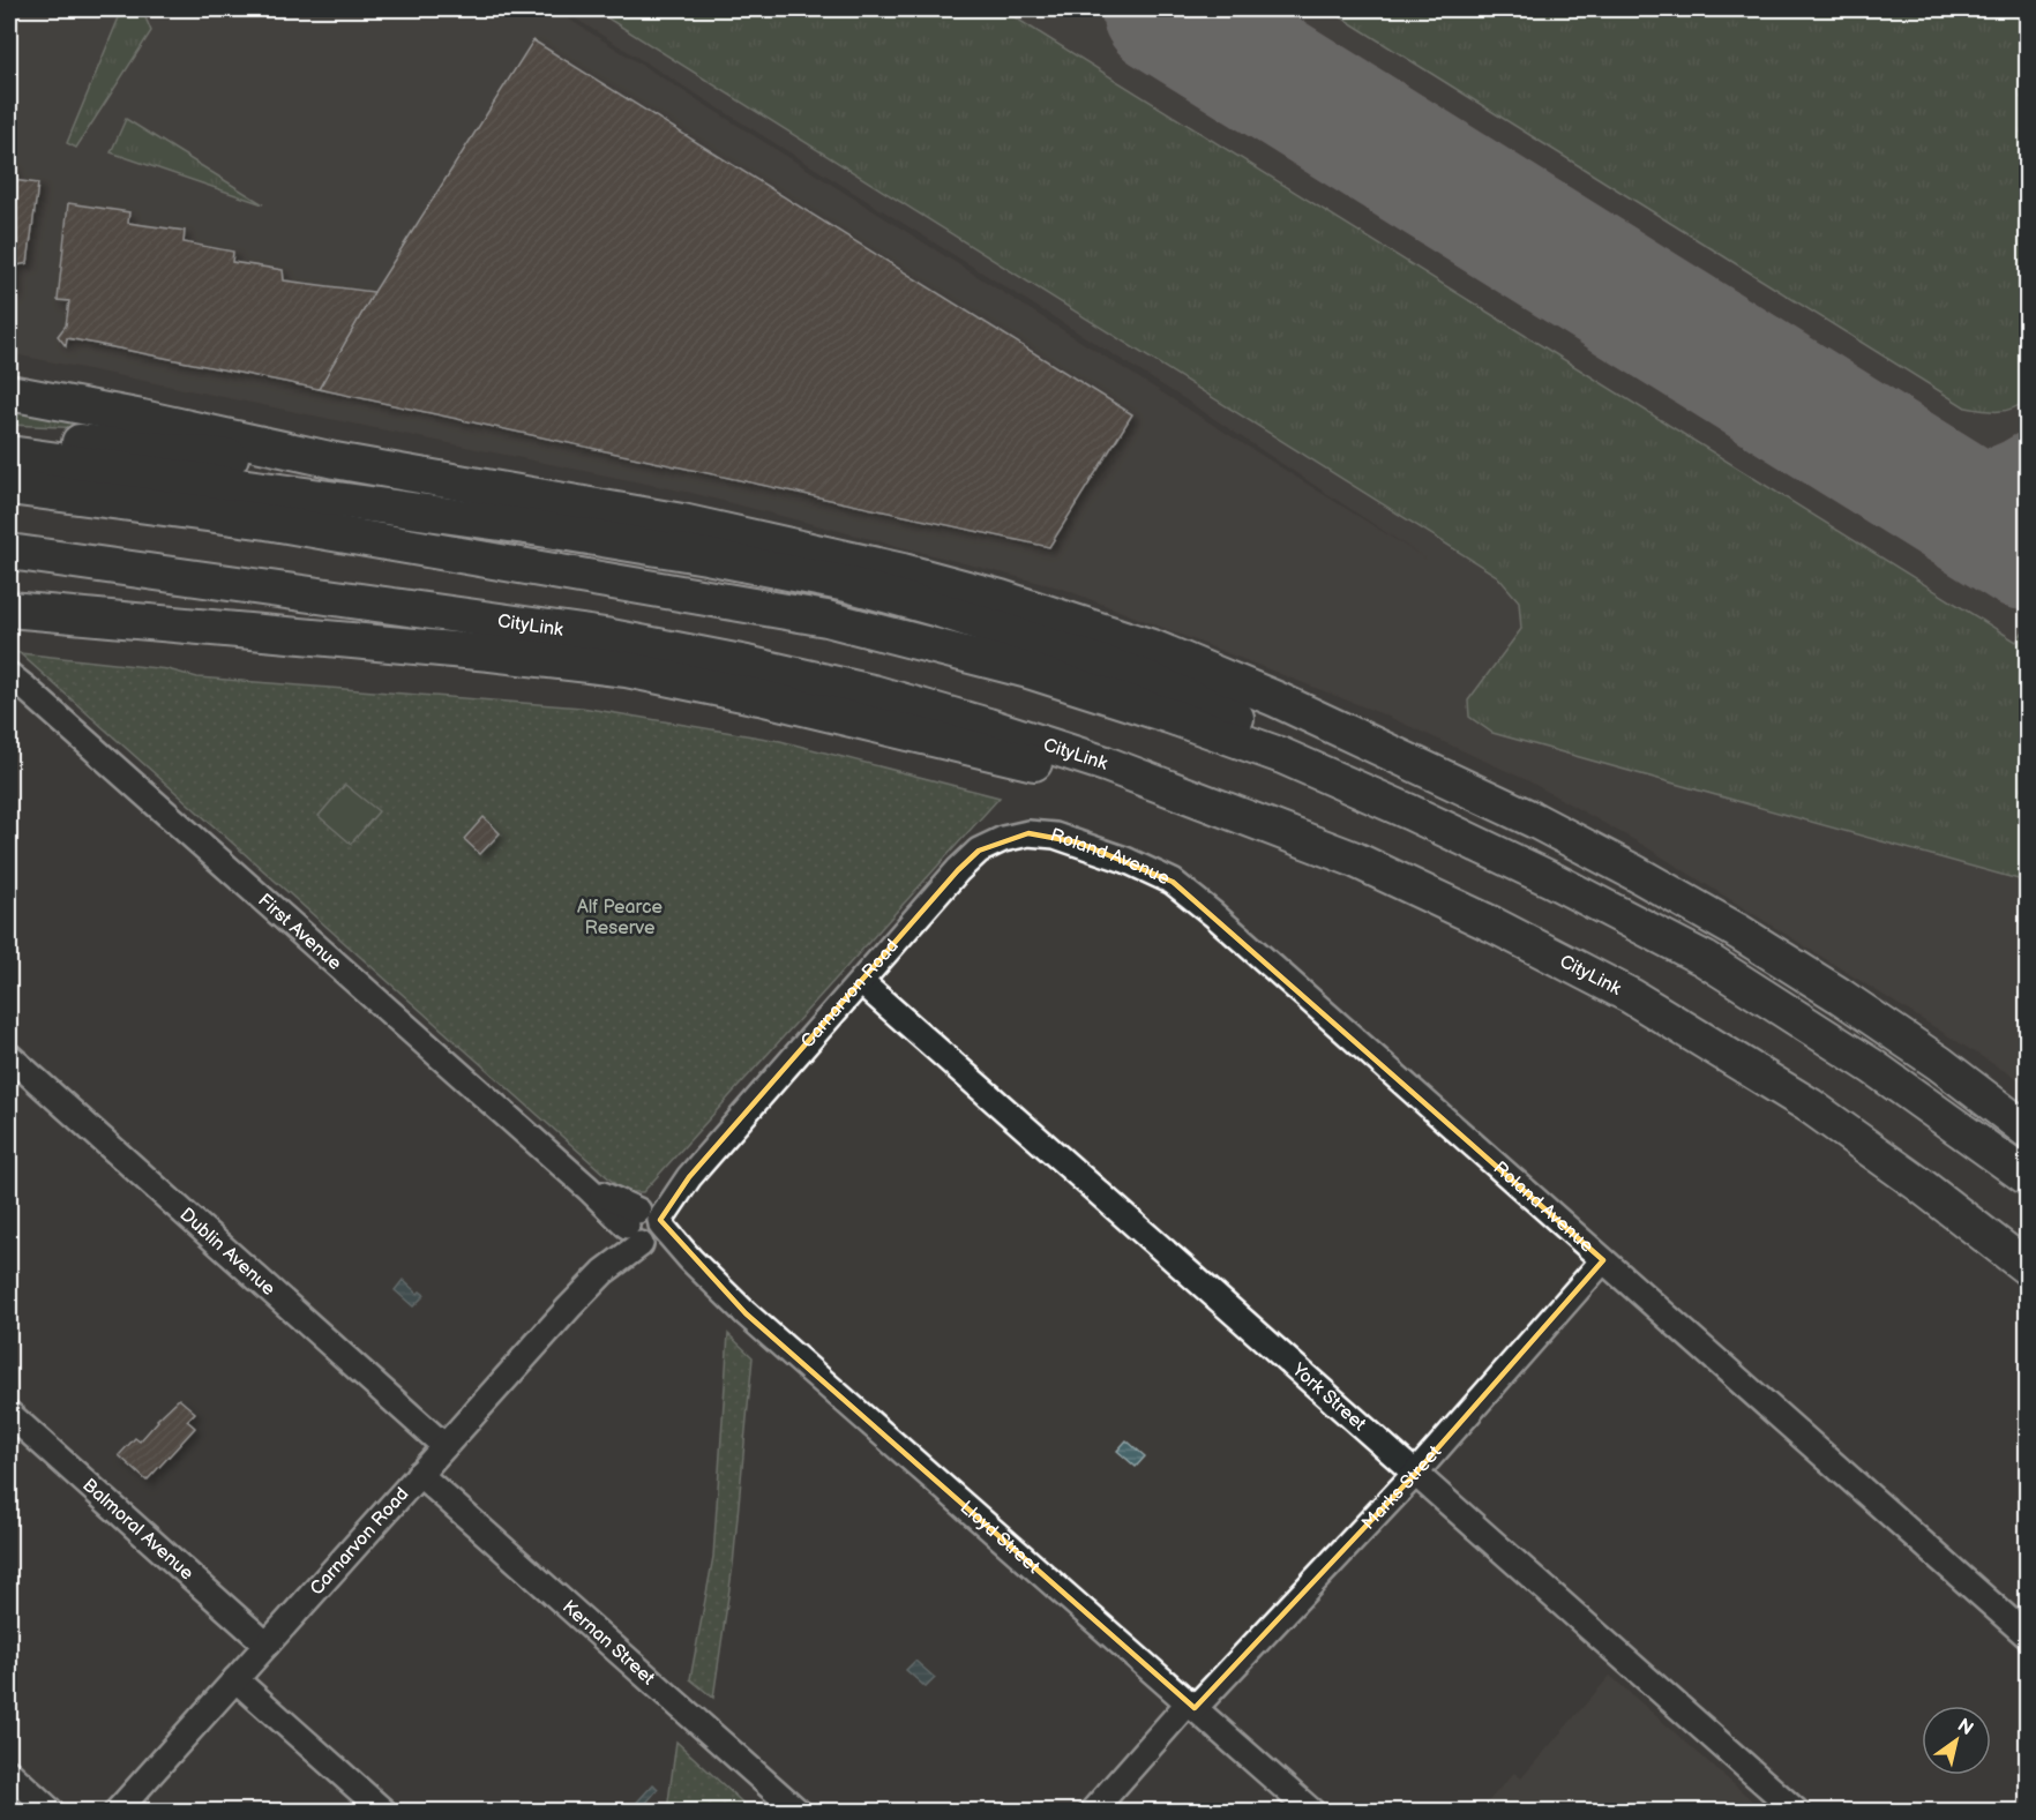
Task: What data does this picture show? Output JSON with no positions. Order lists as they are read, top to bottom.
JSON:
{
  "streets": {
    "highway": ["CityLink"],
    "street": [
      "Roland Avenue",
      "First Avenue",
      "Carnarvon Road",
      "Dublin Avenue",
      "York Street",
      "Marks Street",
      "Balmoral Avenue",
      "Lloyd Street",
      "Kernan Street"
    ]
  },
  "crossings": [
    ["Roland Avenue", "Carnarvon Road"],
    ["Roland Avenue", "Marks Street"],
    ["First Avenue", "Carnarvon Road"],
    ["First Avenue", "Lloyd Street"],
    ["Carnarvon Road", "Dublin Avenue"],
    ["Carnarvon Road", "York Street"],
    ["Carnarvon Road", "Balmoral Avenue"],
    ["Carnarvon Road", "Lloyd Street"],
    ["Carnarvon Road", "Kernan Street"],
    ["York Street", "Marks Street"],
    ["Marks Street", "Lloyd Street"]
  ],
  "parks": ["Alf Pearce Reserve"],
  "north": "top right"
}
